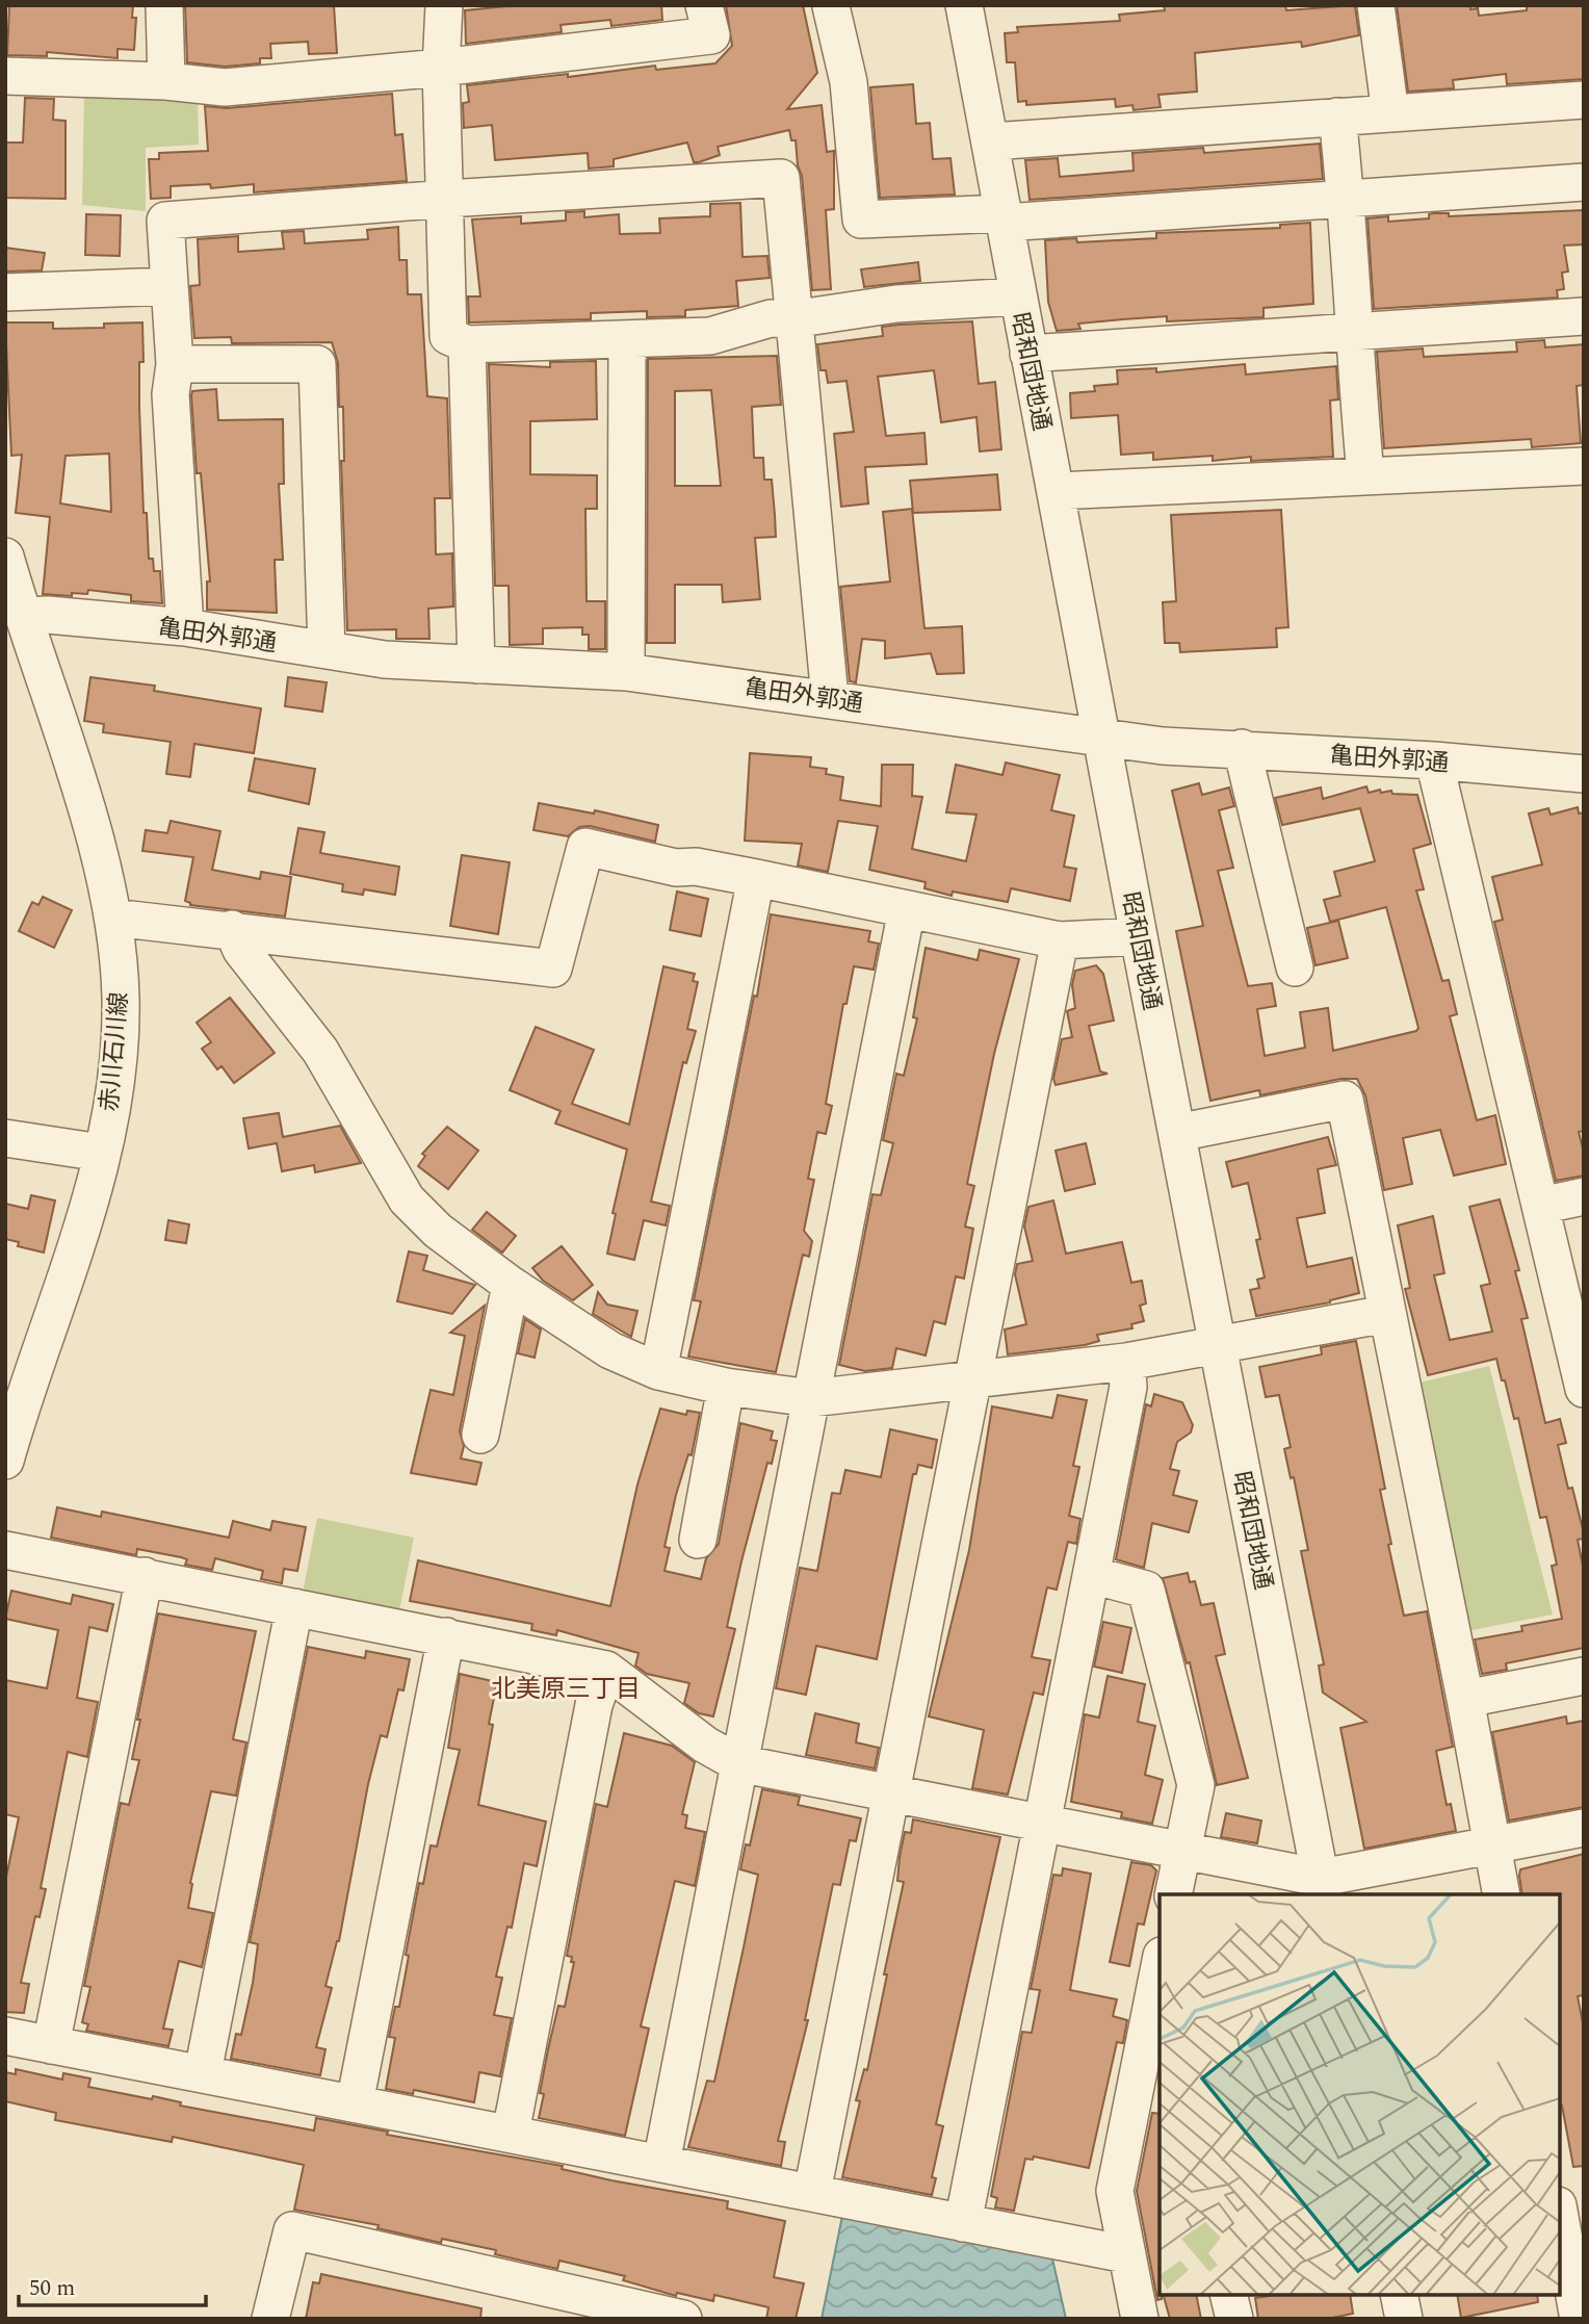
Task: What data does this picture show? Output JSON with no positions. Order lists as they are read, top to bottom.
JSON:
{
  "streets": {
    "street": ["昭和団地通", "亀田外郭通", "赤川石川線"]
  },
  "crossings": [
    ["昭和団地通", "亀田外郭通"],
    ["亀田外郭通", "赤川石川線"]
  ],
  "districts": ["北美原三丁目"],
  "scale_bar": "50 m"
}
